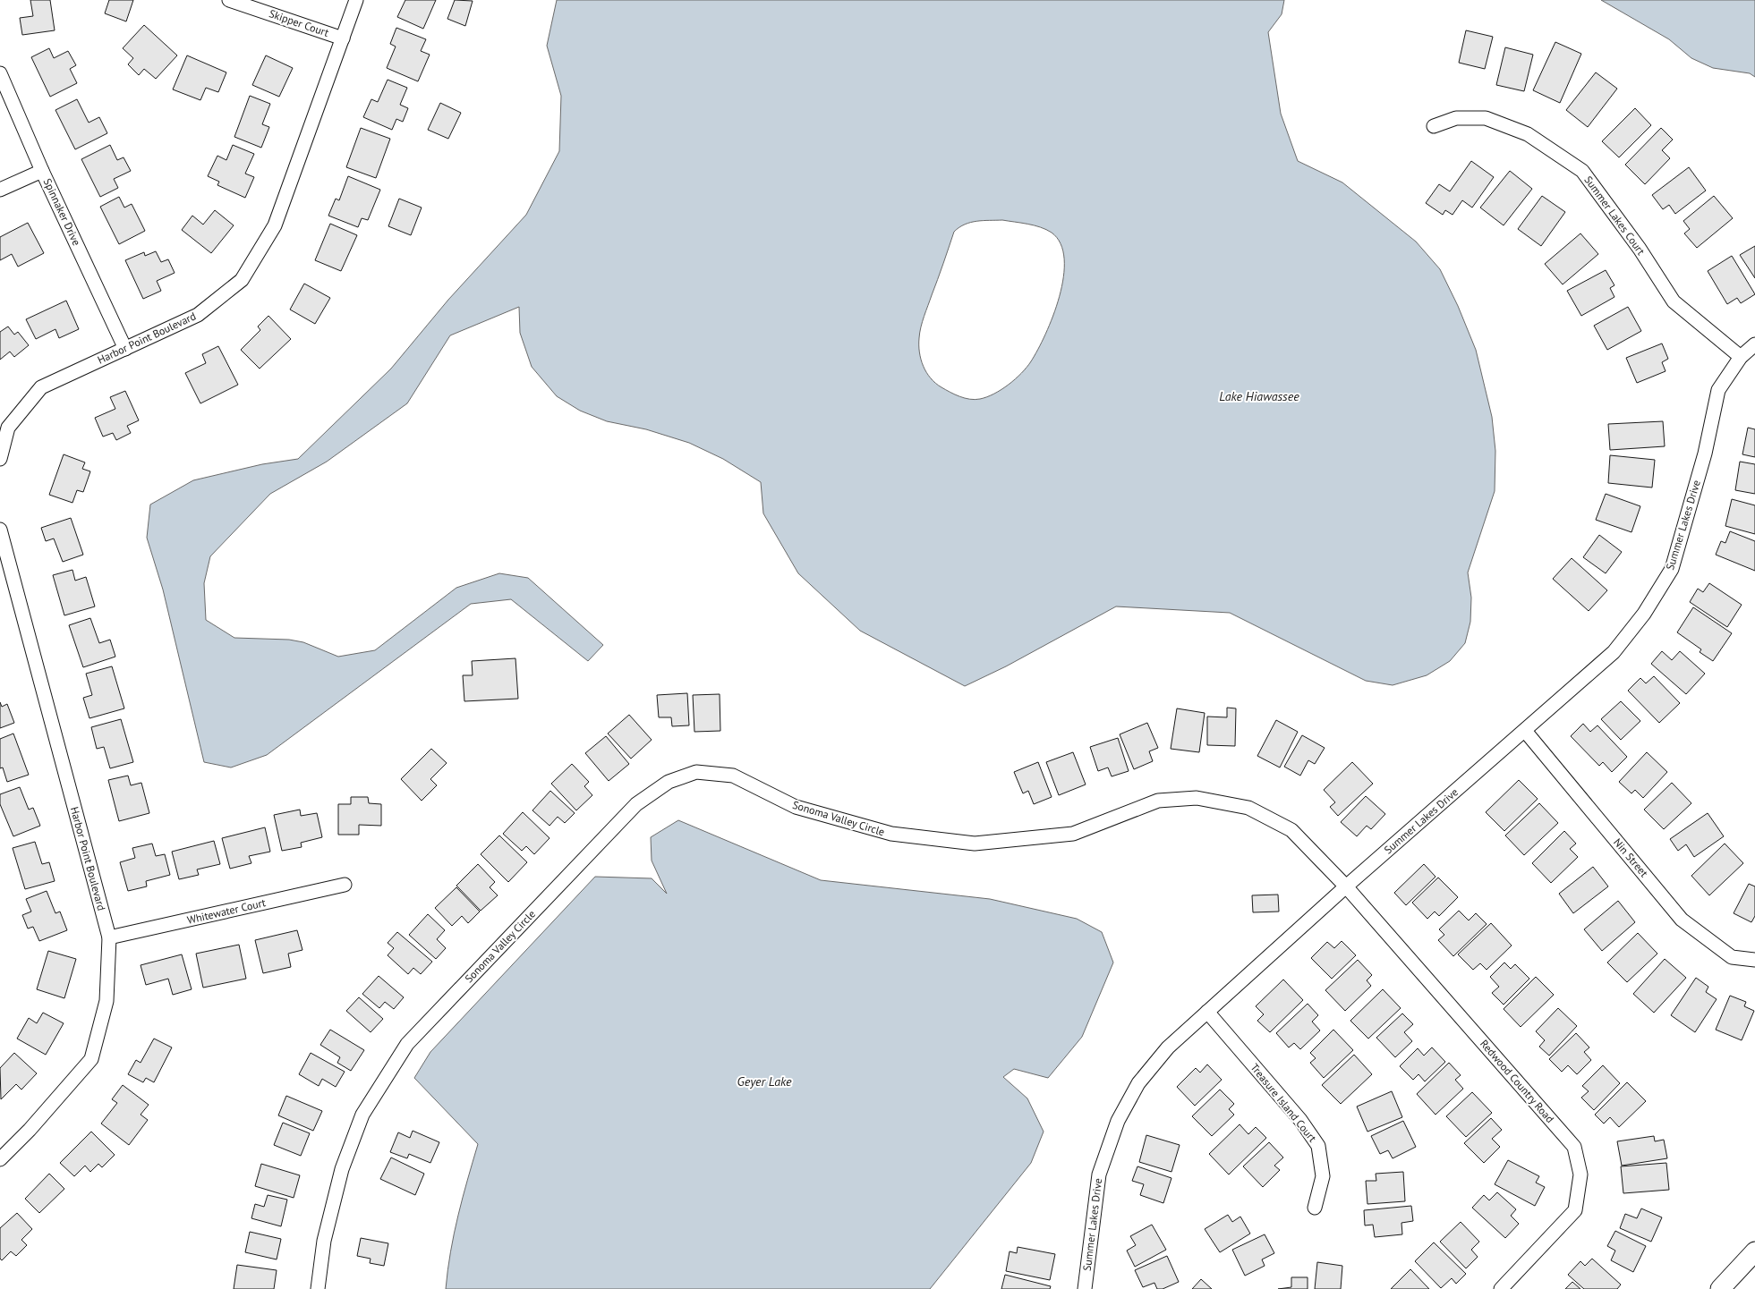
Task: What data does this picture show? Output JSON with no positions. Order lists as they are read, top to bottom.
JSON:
{
  "streets": {
    "street": [
      "Skipper Court",
      "Spinnaker Drive",
      "Summer Lakes Court",
      "Harbor Point Boulevard",
      "Summer Lakes Drive",
      "Sonoma Valley Circle",
      "Nin Street",
      "Whitewater Court",
      "Redwood Country Road",
      "Treasure Island Court"
    ]
  },
  "crossings": [
    ["Skipper Court", "Harbor Point Boulevard"],
    ["Spinnaker Drive", "Harbor Point Boulevard"],
    ["Summer Lakes Court", "Summer Lakes Drive"],
    ["Harbor Point Boulevard", "Whitewater Court"],
    ["Summer Lakes Drive", "Sonoma Valley Circle"],
    ["Summer Lakes Drive", "Nin Street"],
    ["Summer Lakes Drive", "Redwood Country Road"],
    ["Summer Lakes Drive", "Treasure Island Court"],
    ["Sonoma Valley Circle", "Redwood Country Road"]
  ],
  "water": ["Lake Hiawassee", "Geyer Lake"]
}
